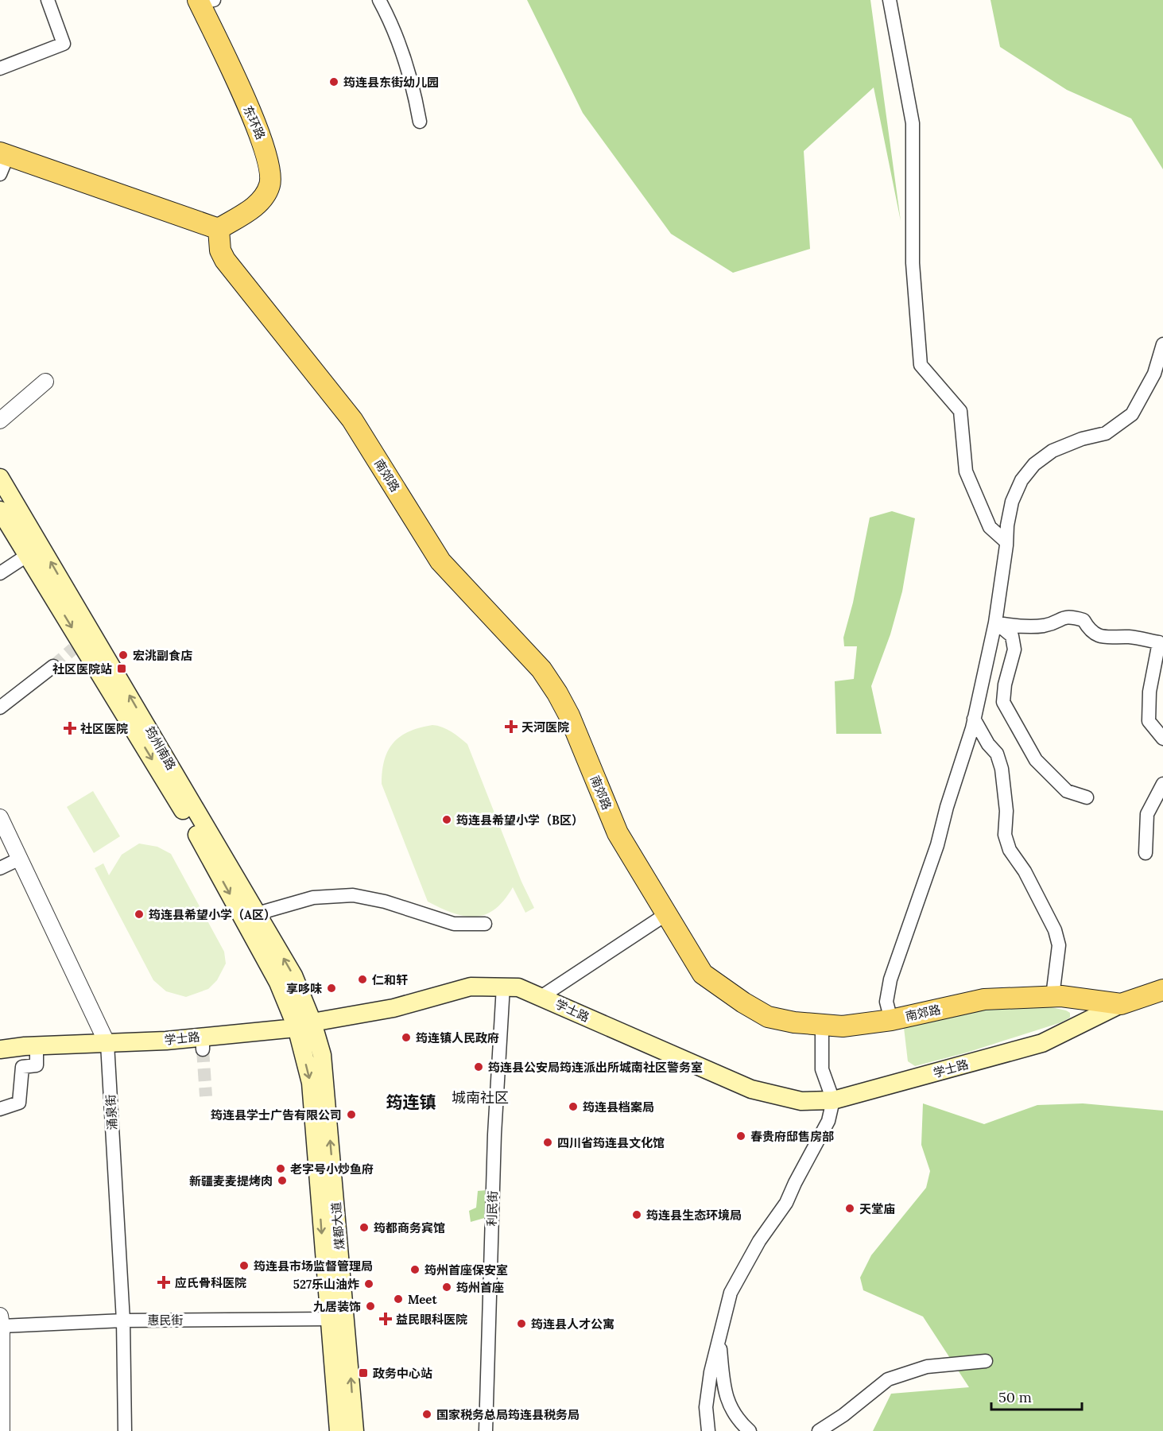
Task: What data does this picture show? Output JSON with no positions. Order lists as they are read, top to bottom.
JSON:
{
  "streets": {
    "main road": [
      "东环路",
      "南郊路",
      "筠州南路",
      "学士路",
      "煤都大道"
    ],
    "street": ["涌泉街", "利民街", "惠民街"]
  },
  "crossings": [
    ["东环路", "南郊路"],
    ["南郊路", "学士路"],
    ["筠州南路", "学士路"],
    ["筠州南路", "煤都大道"],
    ["学士路", "涌泉街"],
    ["学士路", "利民街"],
    ["学士路", "煤都大道"],
    ["涌泉街", "惠民街"],
    ["煤都大道", "惠民街"]
  ],
  "districts": ["城南社区", "筠连镇"],
  "places": {
    "other": [
      "筠连县东街幼儿园",
      "宏洮副食店",
      "筠连县希望小学（B区）",
      "筠连县希望小学（A区）",
      "仁和轩",
      "享哆味",
      "筠连镇人民政府",
      "筠连县公安局筠连派出所城南社区警务室",
      "筠连县档案局",
      "筠连县学士广告有限公司",
      "春贵府邸售房部",
      "四川省筠连县文化馆",
      "老字号小炒鱼府",
      "新疆麦麦提烤肉",
      "天堂庙",
      "筠连县生态环境局",
      "筠都商务宾馆",
      "筠连县市场监督管理局",
      "筠州首座保安室",
      "527乐山油炸",
      "筠州首座",
      "Meet",
      "九居装饰",
      "筠连县人才公寓",
      "国家税务总局筠连县税务局"
    ],
    "transit": ["社区医院站", "政务中心站"],
    "health": [
      "天河医院",
      "社区医院",
      "应氏骨科医院",
      "益民眼科医院"
    ]
  },
  "scale_bar": "50 m"
}
